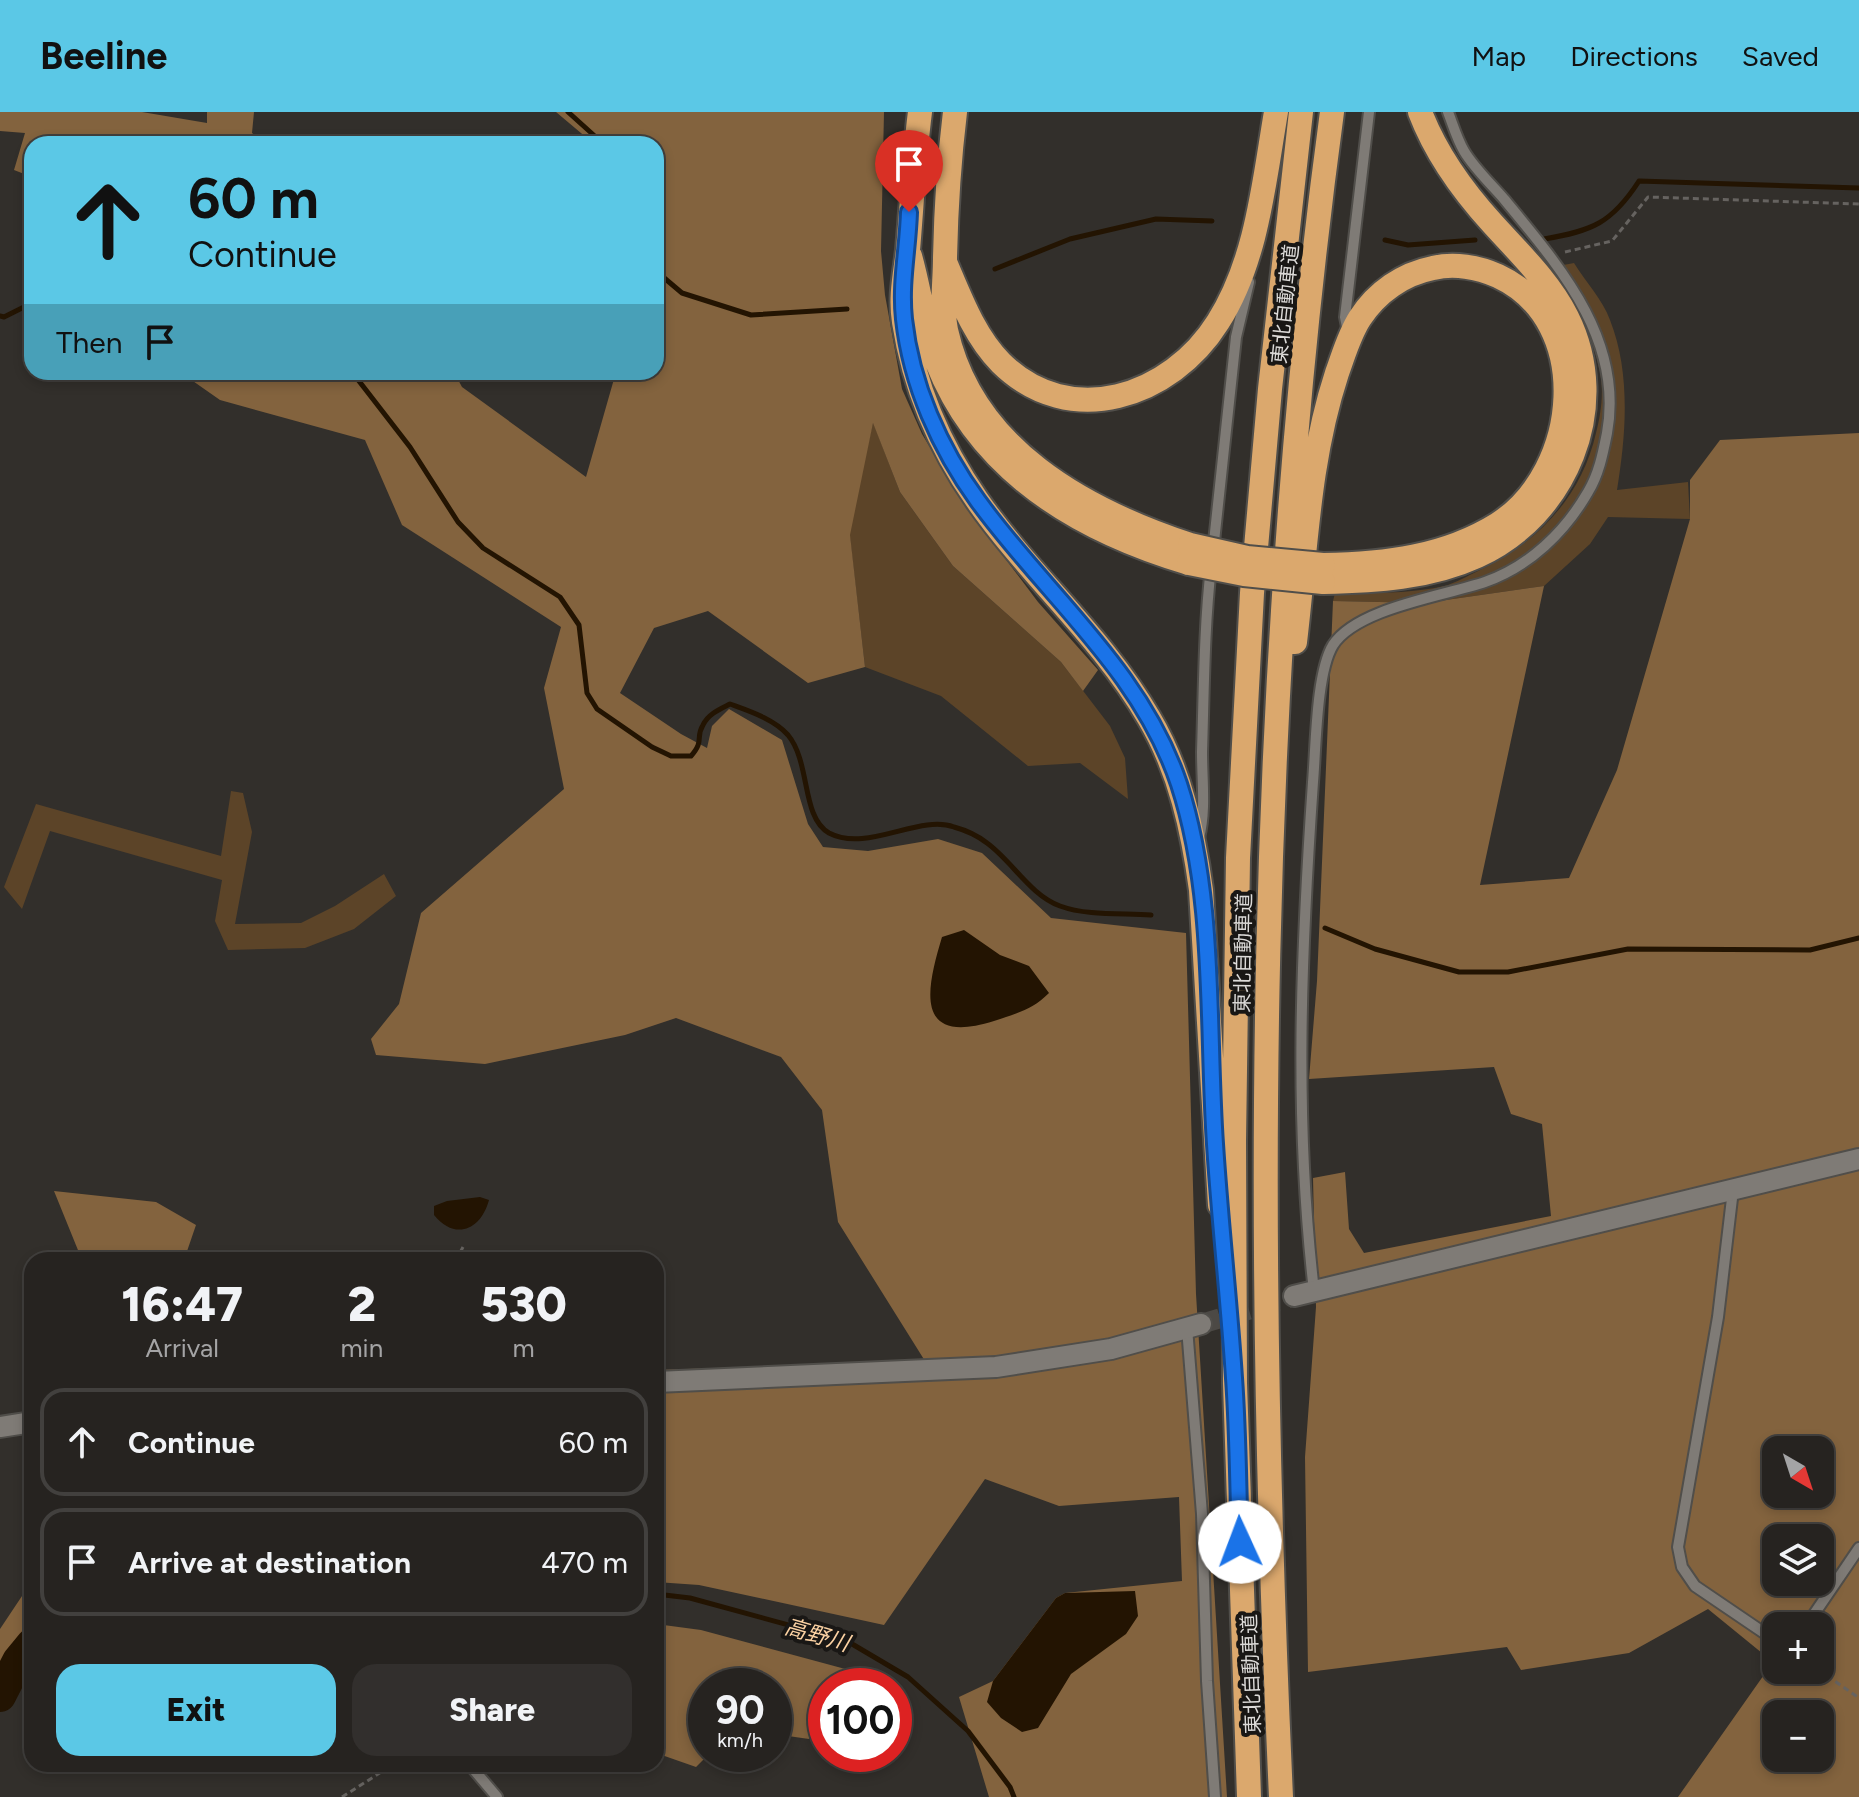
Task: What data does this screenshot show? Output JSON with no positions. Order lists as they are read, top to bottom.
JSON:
{
  "streets": {
    "highway": ["東北自動車道"]
  },
  "water": ["高野川"],
  "north": "bottom right",
  "page": {
    "header": "Beeline",
    "nav": ["Map", "Directions", "Saved"],
    "turn": ["60 m", "Continue"],
    "then": "Then",
    "eta": [
      "16:47",
      "Arrival",
      "2",
      "min",
      "530",
      "m"
    ],
    "list": [
      {
        "name": "Continue",
        "value": "60 m"
      },
      {
        "name": "Arrive at destination",
        "value": "470 m"
      }
    ],
    "map_buttons": ["+", "−"],
    "buttons": ["Exit", "Share"],
    "speed": "90 km/h",
    "limit": "100"
  }
}
